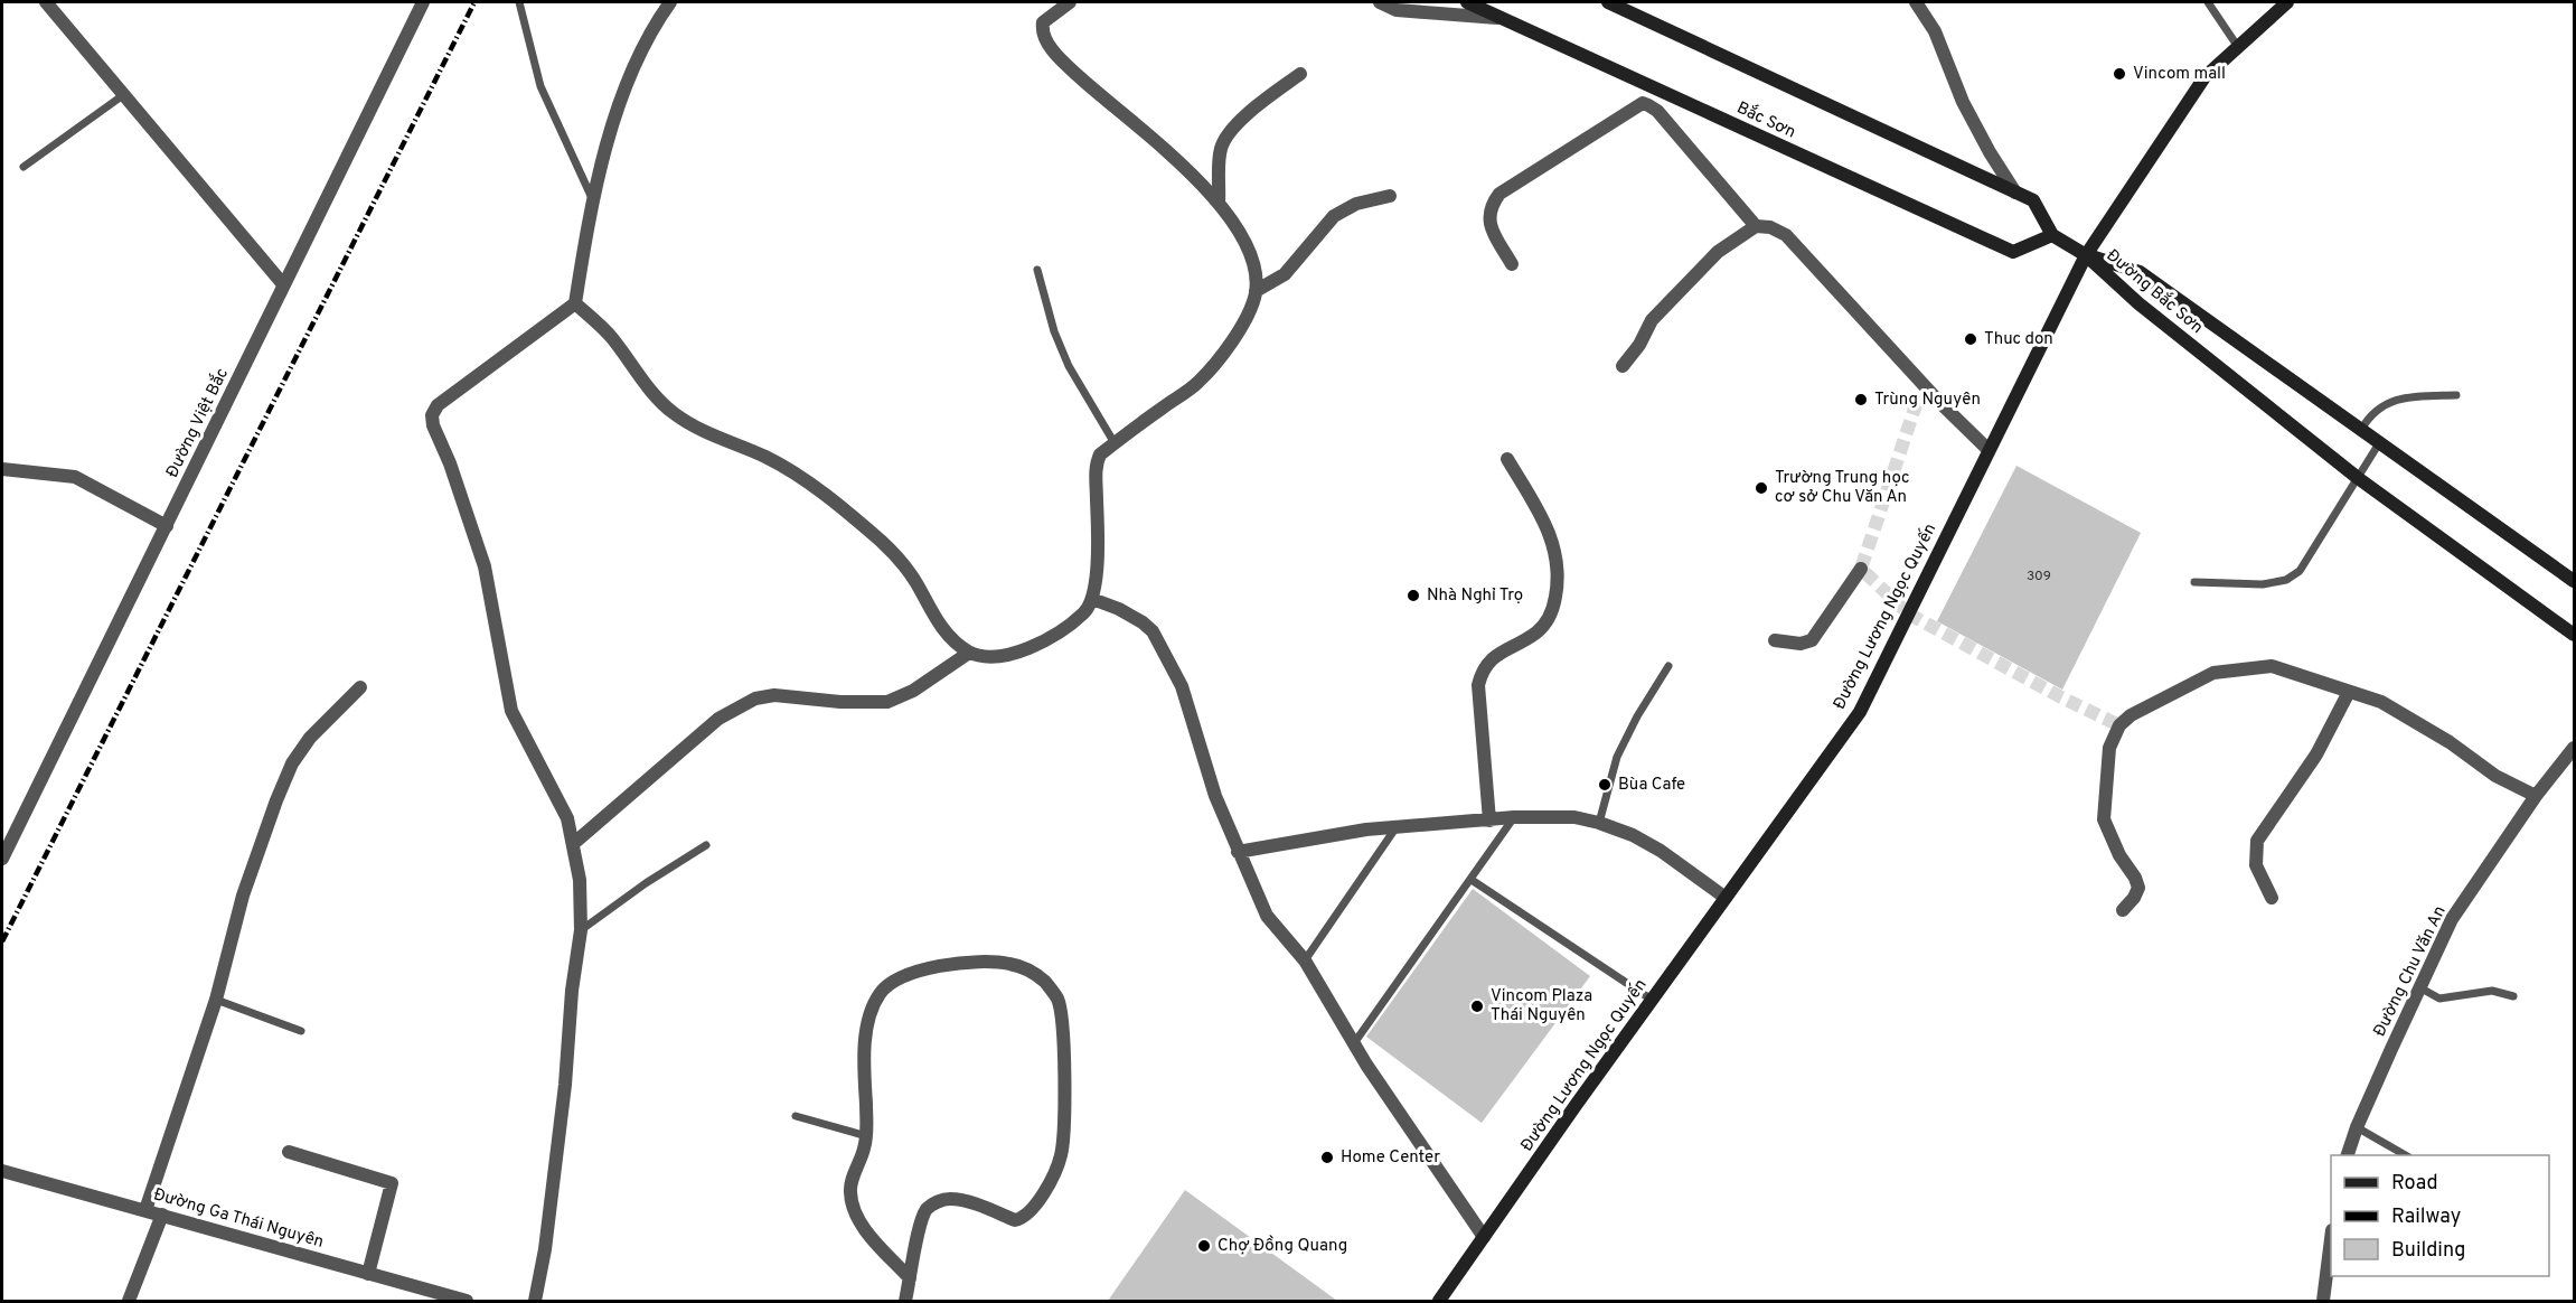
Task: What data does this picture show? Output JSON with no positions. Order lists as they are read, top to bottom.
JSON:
{
  "streets": {
    "main road": ["Bắc Sơn", "Đường Bắc Sơn", "Đường Lương Ngọc Quyến"],
    "street": ["Đường Việt Bắc", "Đường Chu Văn An", "Đường Ga Thái Nguyên"]
  },
  "crossings": [
    ["Đường Bắc Sơn", "Đường Lương Ngọc Quyến"]
  ],
  "places": [
    "Vincom mall",
    "Thuc don",
    "Trùng Nguyên",
    "Trường Trung học cơ sở Chu Văn An",
    "Nhà Nghỉ Trọ",
    "Bùa Cafe",
    "Vincom Plaza Thái Nguyên",
    "Home Center",
    "Chợ Đồng Quang"
  ],
  "house_numbers": ["309"],
  "legend": ["Road", "Railway", "Building"]
}
